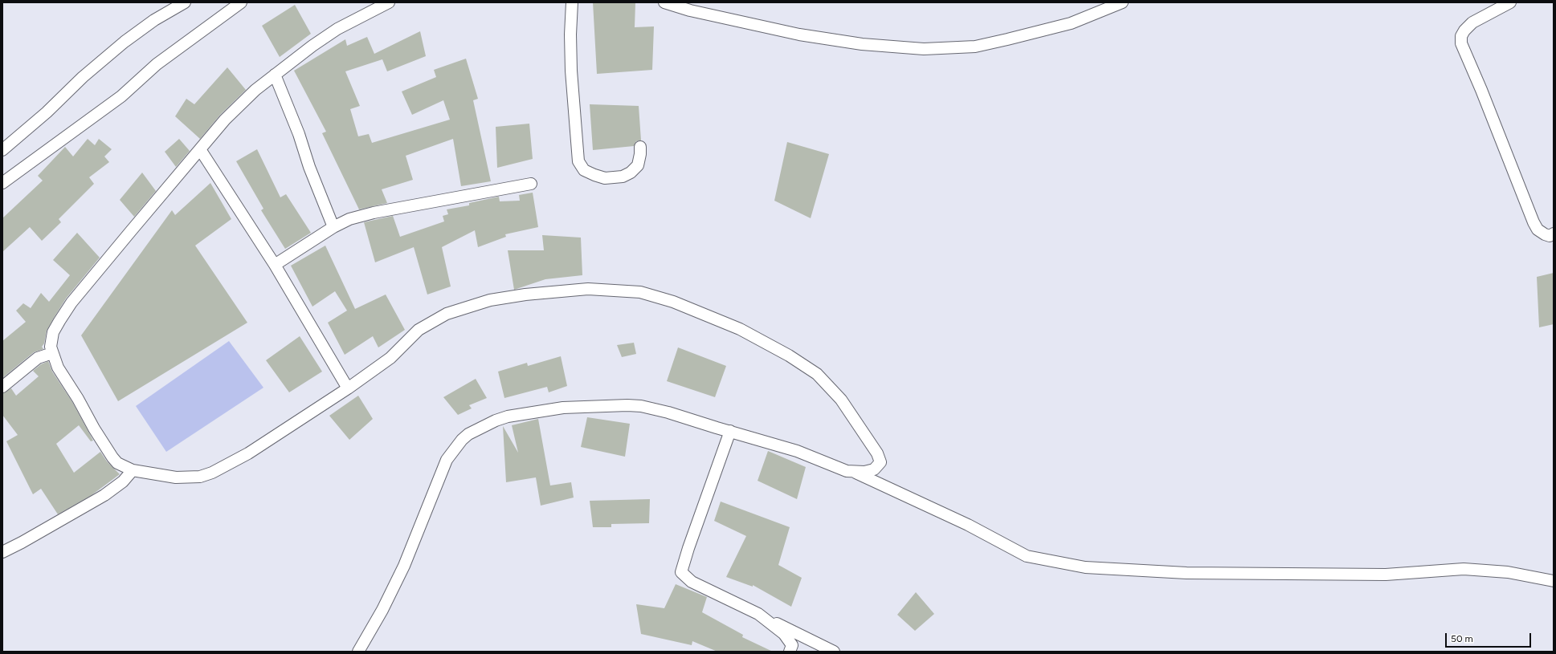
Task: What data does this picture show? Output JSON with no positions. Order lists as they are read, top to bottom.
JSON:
{
  "scale_bar": "50 m"
}
